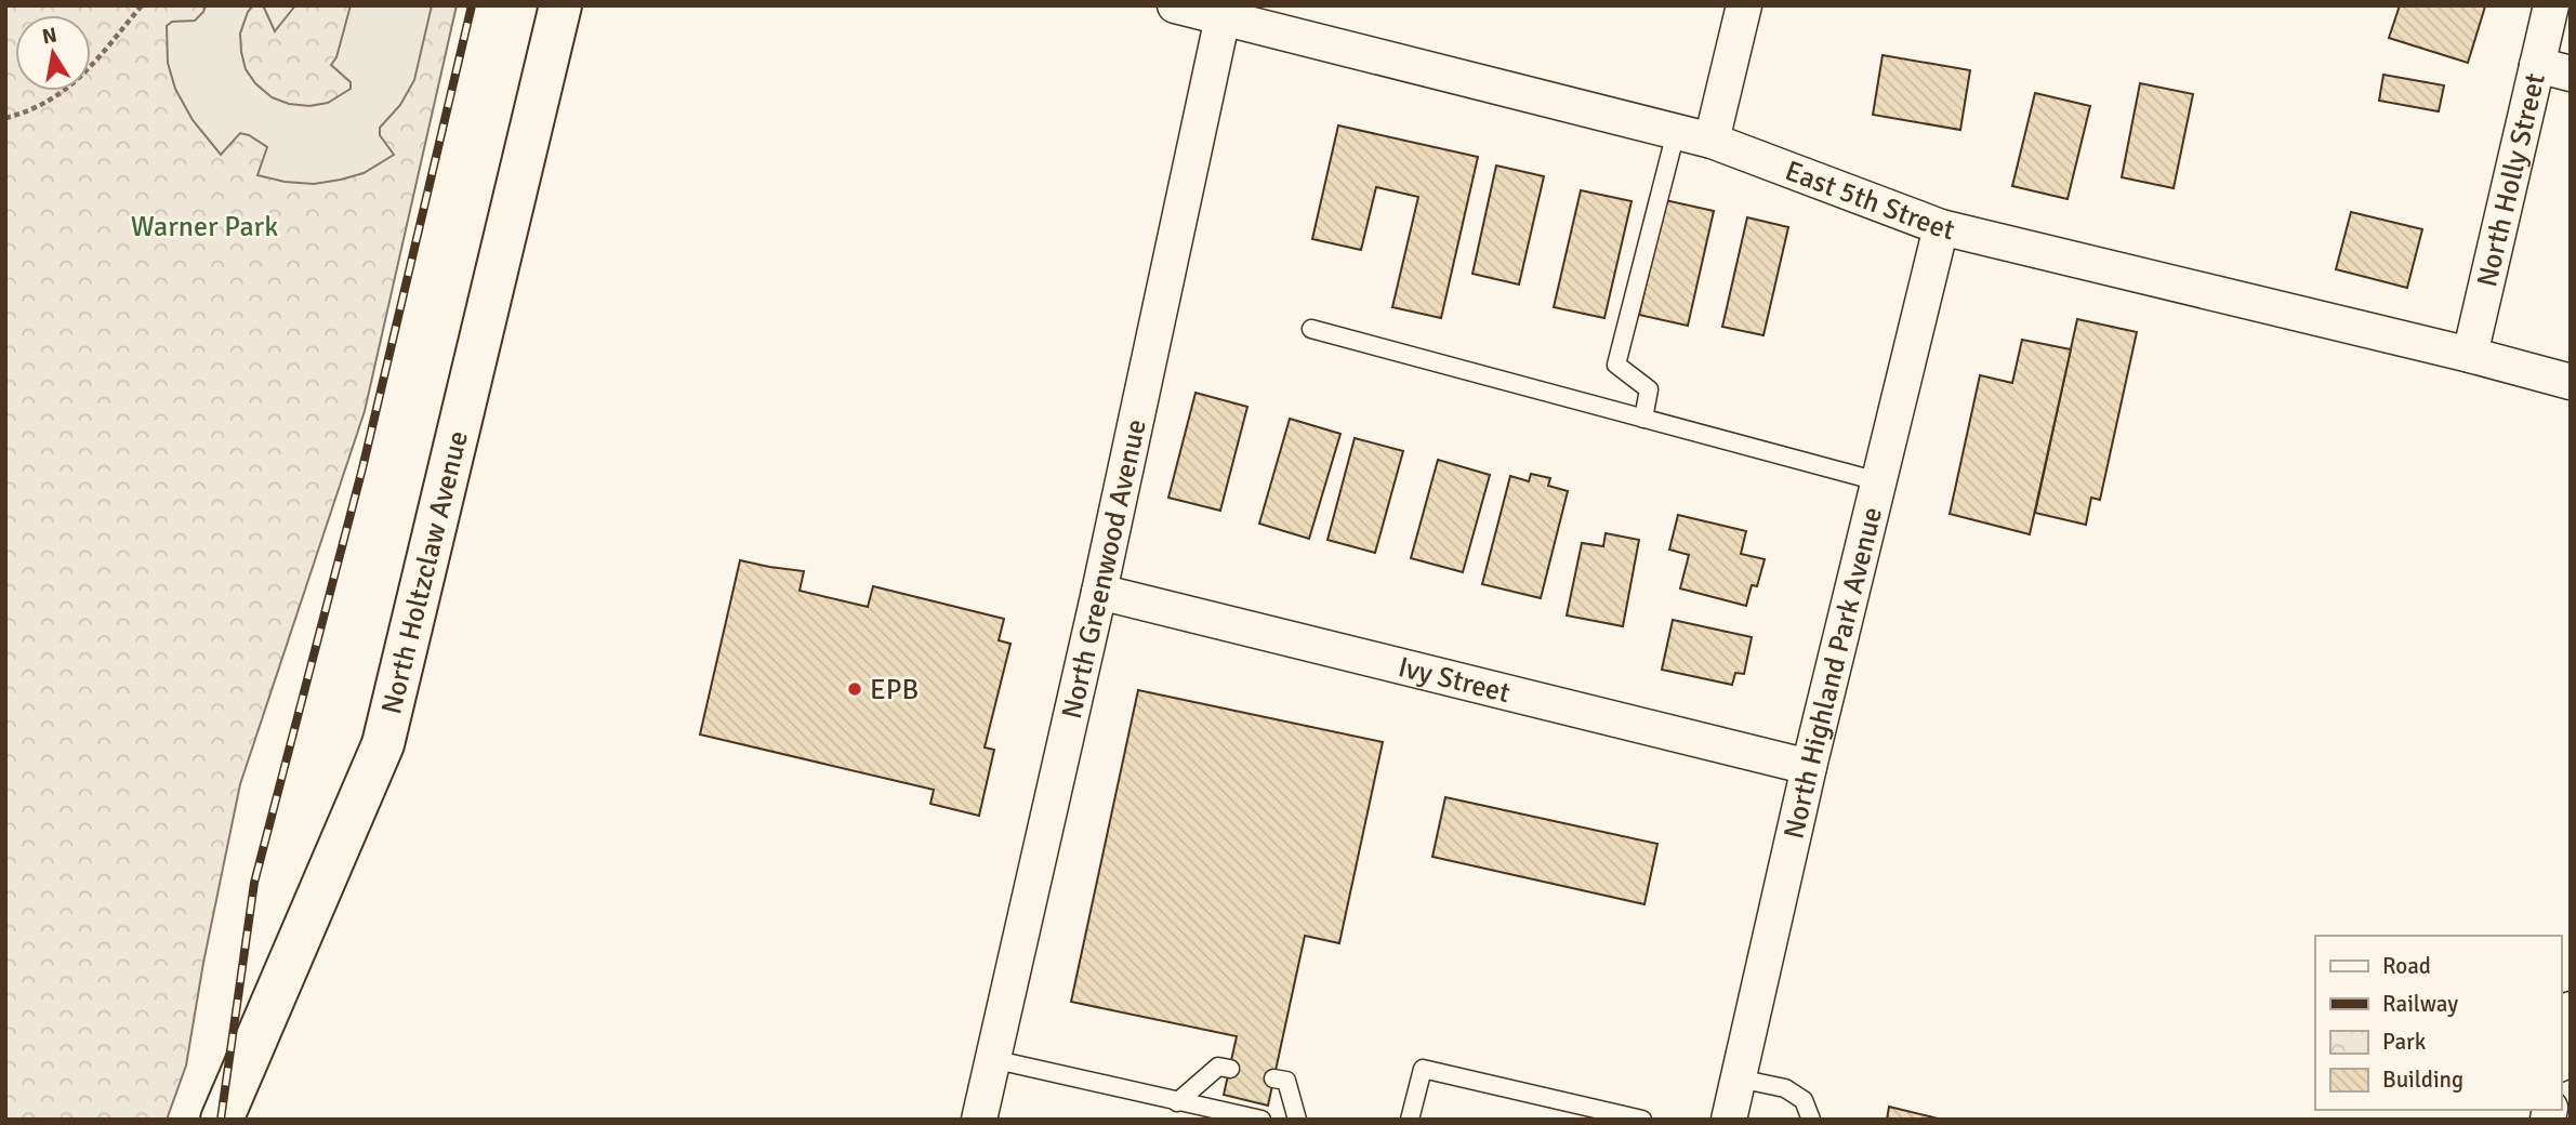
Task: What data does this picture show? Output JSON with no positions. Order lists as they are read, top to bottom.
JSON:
{
  "streets": {
    "main road": ["North Holtzclaw Avenue"],
    "street": [
      "North Holly Street",
      "East 5th Street",
      "North Greenwood Avenue",
      "North Highland Park Avenue",
      "Ivy Street"
    ]
  },
  "crossings": [
    ["North Holly Street", "East 5th Street"],
    ["East 5th Street", "North Greenwood Avenue"],
    ["East 5th Street", "North Highland Park Avenue"],
    ["North Greenwood Avenue", "Ivy Street"],
    ["North Highland Park Avenue", "Ivy Street"]
  ],
  "parks": ["Warner Park"],
  "places": ["EPB"],
  "legend": [
    "Road",
    "Railway",
    "Park",
    "Building"
  ],
  "north": "top"
}
